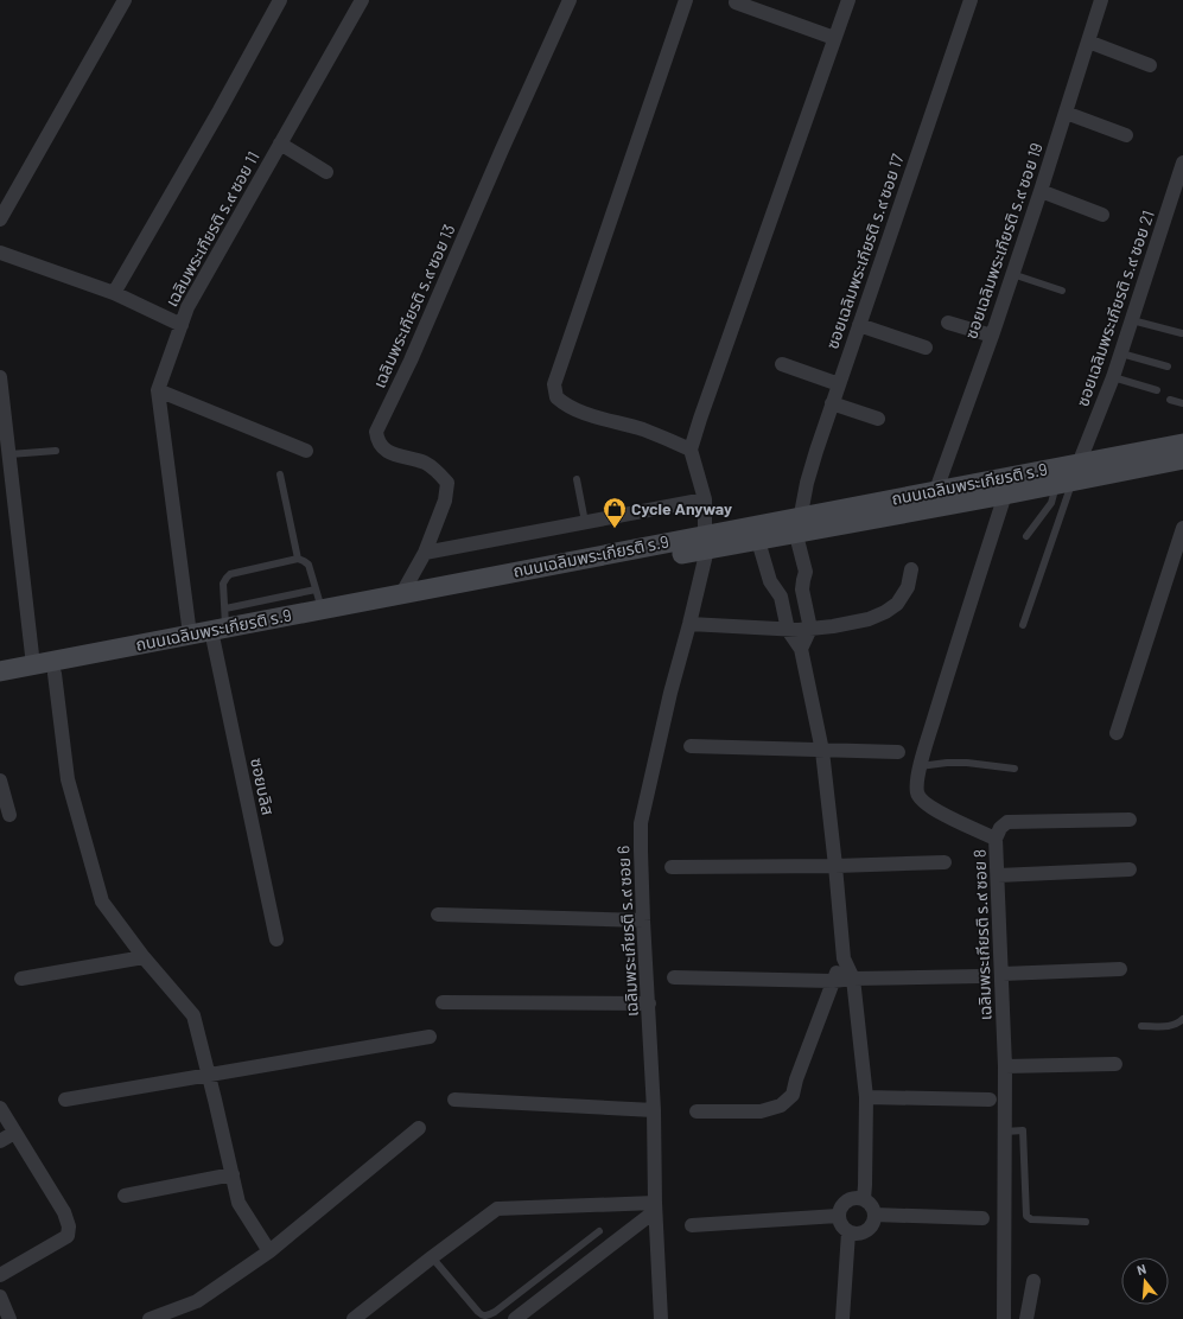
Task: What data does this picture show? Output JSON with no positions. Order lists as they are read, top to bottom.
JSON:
{
  "streets": {
    "main road": ["ถนนเฉลิมพระเกียรติ ร.9"],
    "street": [
      "เฉลิมพระเกียรติ ร.๙ ซอย 11",
      "ซอยเฉลิมพระเกียรติ ร.๙ ซอย 19",
      "ซอยเฉลิมพระเกียรติ ร.๙ ซอย 17",
      "เฉลิมพระเกียรติ ร.๙ ซอย 13",
      "ซอยเฉลิมพระเกียรติ ร.๙ ซอย 21",
      "ซอยบลิส",
      "เฉลิมพระเกียรติ ร.๙ ซอย 6",
      "เฉลิมพระเกียรติ ร.๙ ซอย 8"
    ]
  },
  "crossings": [
    ["เฉลิมพระเกียรติ ร.๙ ซอย 11", "ถนนเฉลิมพระเกียรติ ร.9"],
    ["ซอยเฉลิมพระเกียรติ ร.๙ ซอย 19", "ถนนเฉลิมพระเกียรติ ร.9"],
    ["ซอยเฉลิมพระเกียรติ ร.๙ ซอย 17", "ถนนเฉลิมพระเกียรติ ร.9"],
    ["เฉลิมพระเกียรติ ร.๙ ซอย 13", "ถนนเฉลิมพระเกียรติ ร.9"],
    ["ซอยเฉลิมพระเกียรติ ร.๙ ซอย 21", "ถนนเฉลิมพระเกียรติ ร.9"],
    ["ถนนเฉลิมพระเกียรติ ร.9", "ซอยบลิส"],
    ["ถนนเฉลิมพระเกียรติ ร.9", "เฉลิมพระเกียรติ ร.๙ ซอย 6"],
    ["ถนนเฉลิมพระเกียรติ ร.9", "เฉลิมพระเกียรติ ร.๙ ซอย 8"]
  ],
  "places": {
    "shop": ["Cycle Anyway"]
  },
  "north": "top"
}
